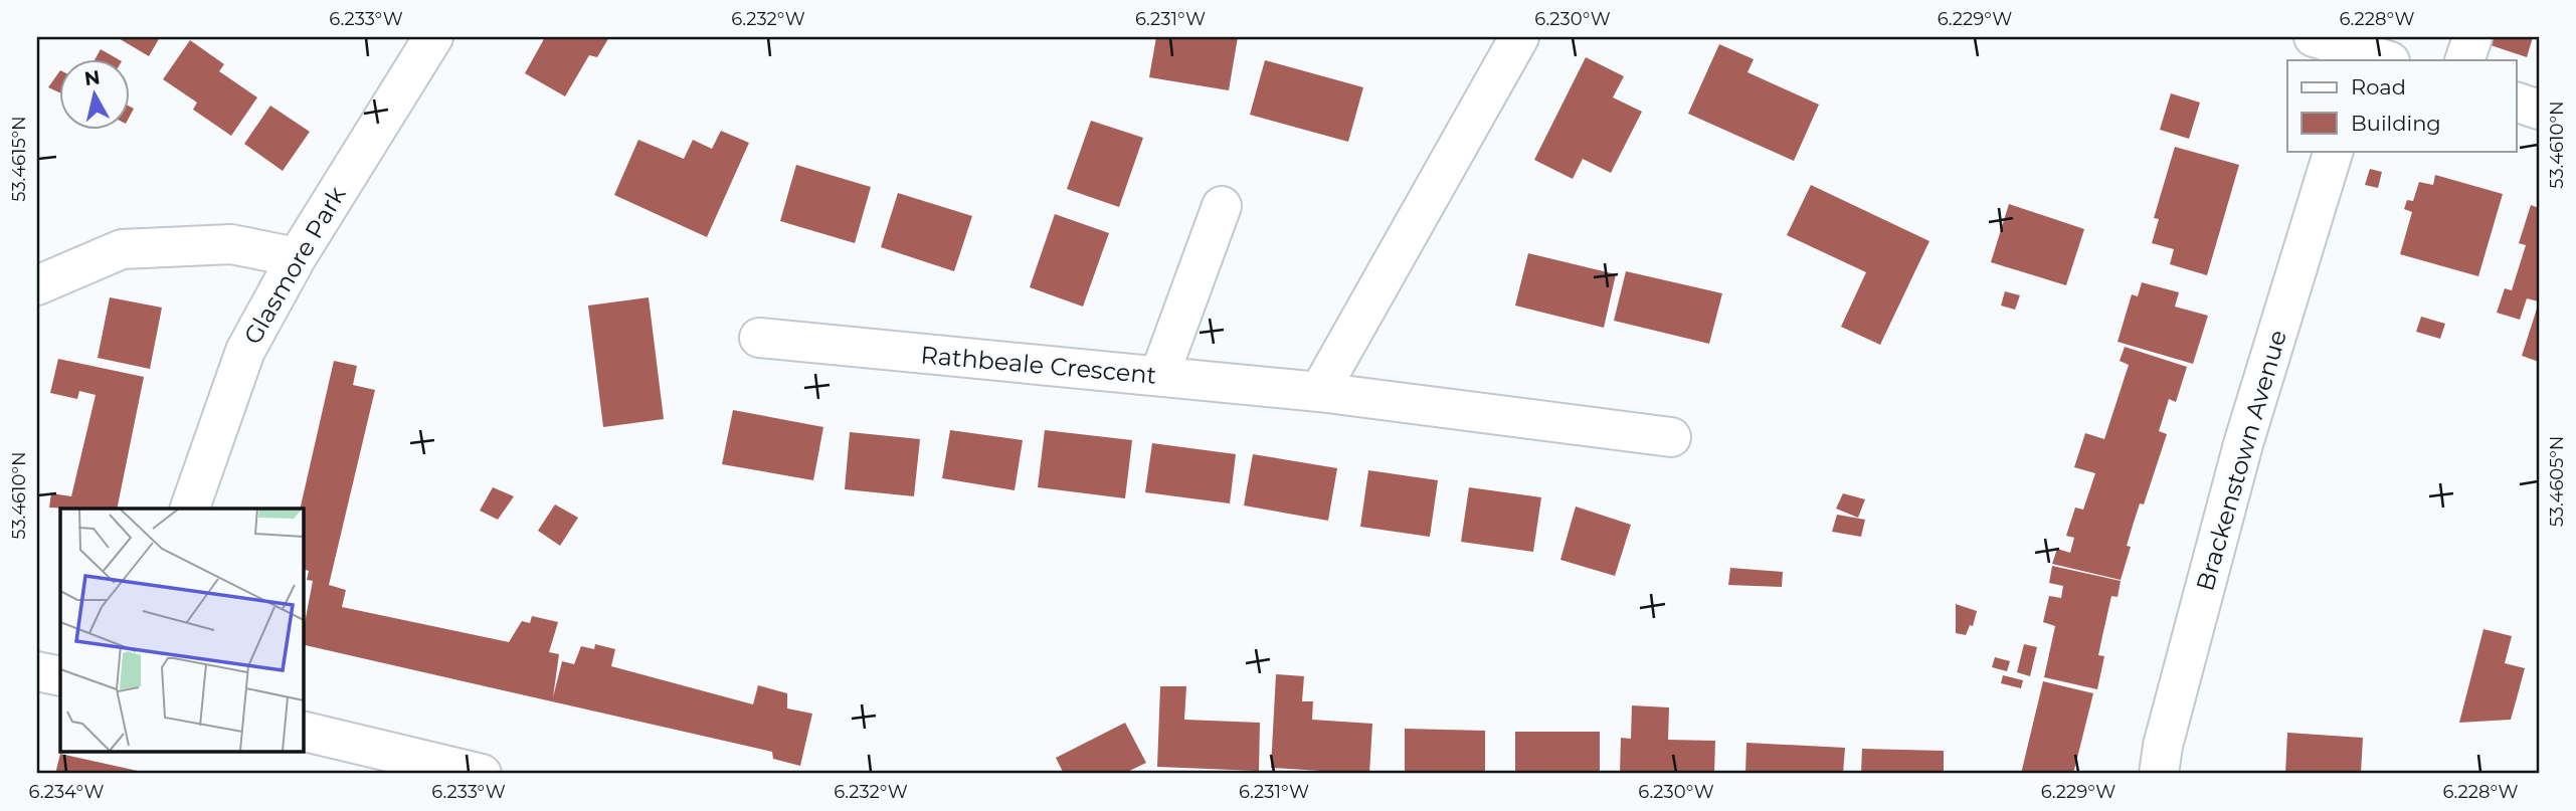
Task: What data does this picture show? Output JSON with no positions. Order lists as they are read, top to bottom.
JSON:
{
  "streets": {
    "street": ["Glasmore Park", "Rathbeale Crescent", "Brackenstown Avenue"]
  },
  "legend": ["Road", "Building"],
  "north": "top",
  "coordinates": [
    "6.233°W",
    "6.232°W",
    "6.231°W",
    "6.230°W",
    "6.229°W",
    "6.228°W",
    "53.4610°N",
    "53.4615°N",
    "53.4605°N",
    "6.234°W"
  ]
}
